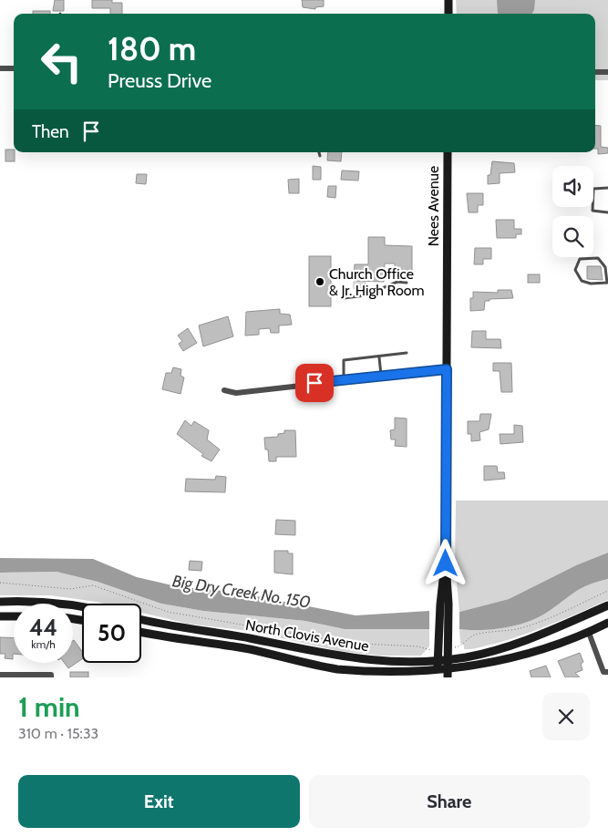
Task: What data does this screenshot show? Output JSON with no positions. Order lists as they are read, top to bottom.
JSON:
{
  "streets": {
    "main road": ["Nees Avenue", "North Clovis Avenue"]
  },
  "crossings": [
    ["Nees Avenue", "North Clovis Avenue"]
  ],
  "water": ["Big Dry Creek No. 150"],
  "places": ["Church Office & Jr. High Room"],
  "page": {
    "turn": ["180 m", "Preuss Drive"],
    "then": "Then",
    "speed": "44 km/h",
    "limit": "50",
    "heading": ["1 min", "310 m · 15:33"],
    "buttons": ["Exit", "Share"]
  }
}
